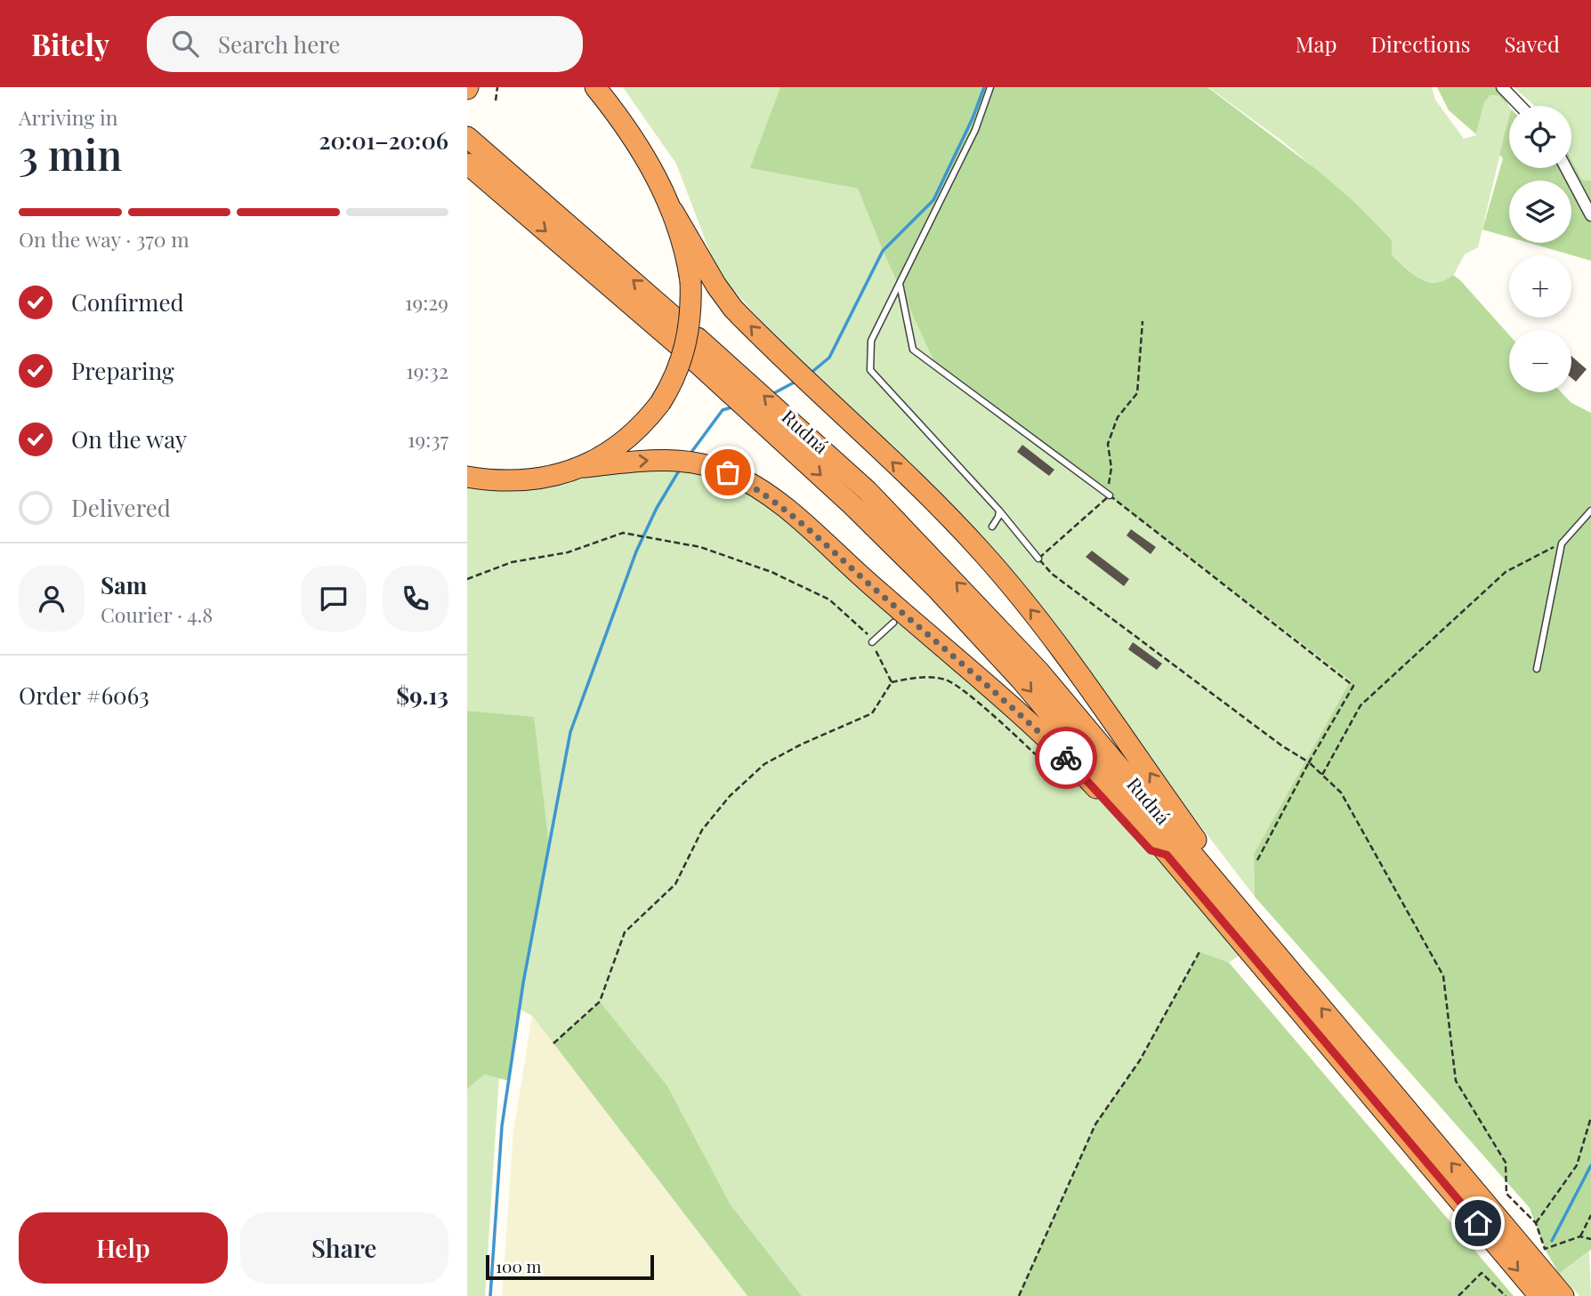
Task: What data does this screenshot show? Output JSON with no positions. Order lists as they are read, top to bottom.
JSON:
{
  "streets": {
    "highway": ["Rudná"]
  },
  "scale_bar": "100 m",
  "page": {
    "header": "Bitely",
    "search": "Search here",
    "nav": ["Map", "Directions", "Saved"],
    "heading": ["3 min", "Arriving in", "20:01–20:06"],
    "panel": [
      "Sam",
      "Courier · 4.8",
      "Order #6063",
      "$9.13"
    ],
    "map_buttons": ["+", "−"],
    "bar": "On the way · 370 m",
    "list": [
      ["Confirmed", "19:29"],
      ["Preparing", "19:32"],
      ["On the way", "19:37"],
      "Delivered"
    ],
    "buttons": ["Help", "Share"],
    "scale": "100 m"
  }
}
